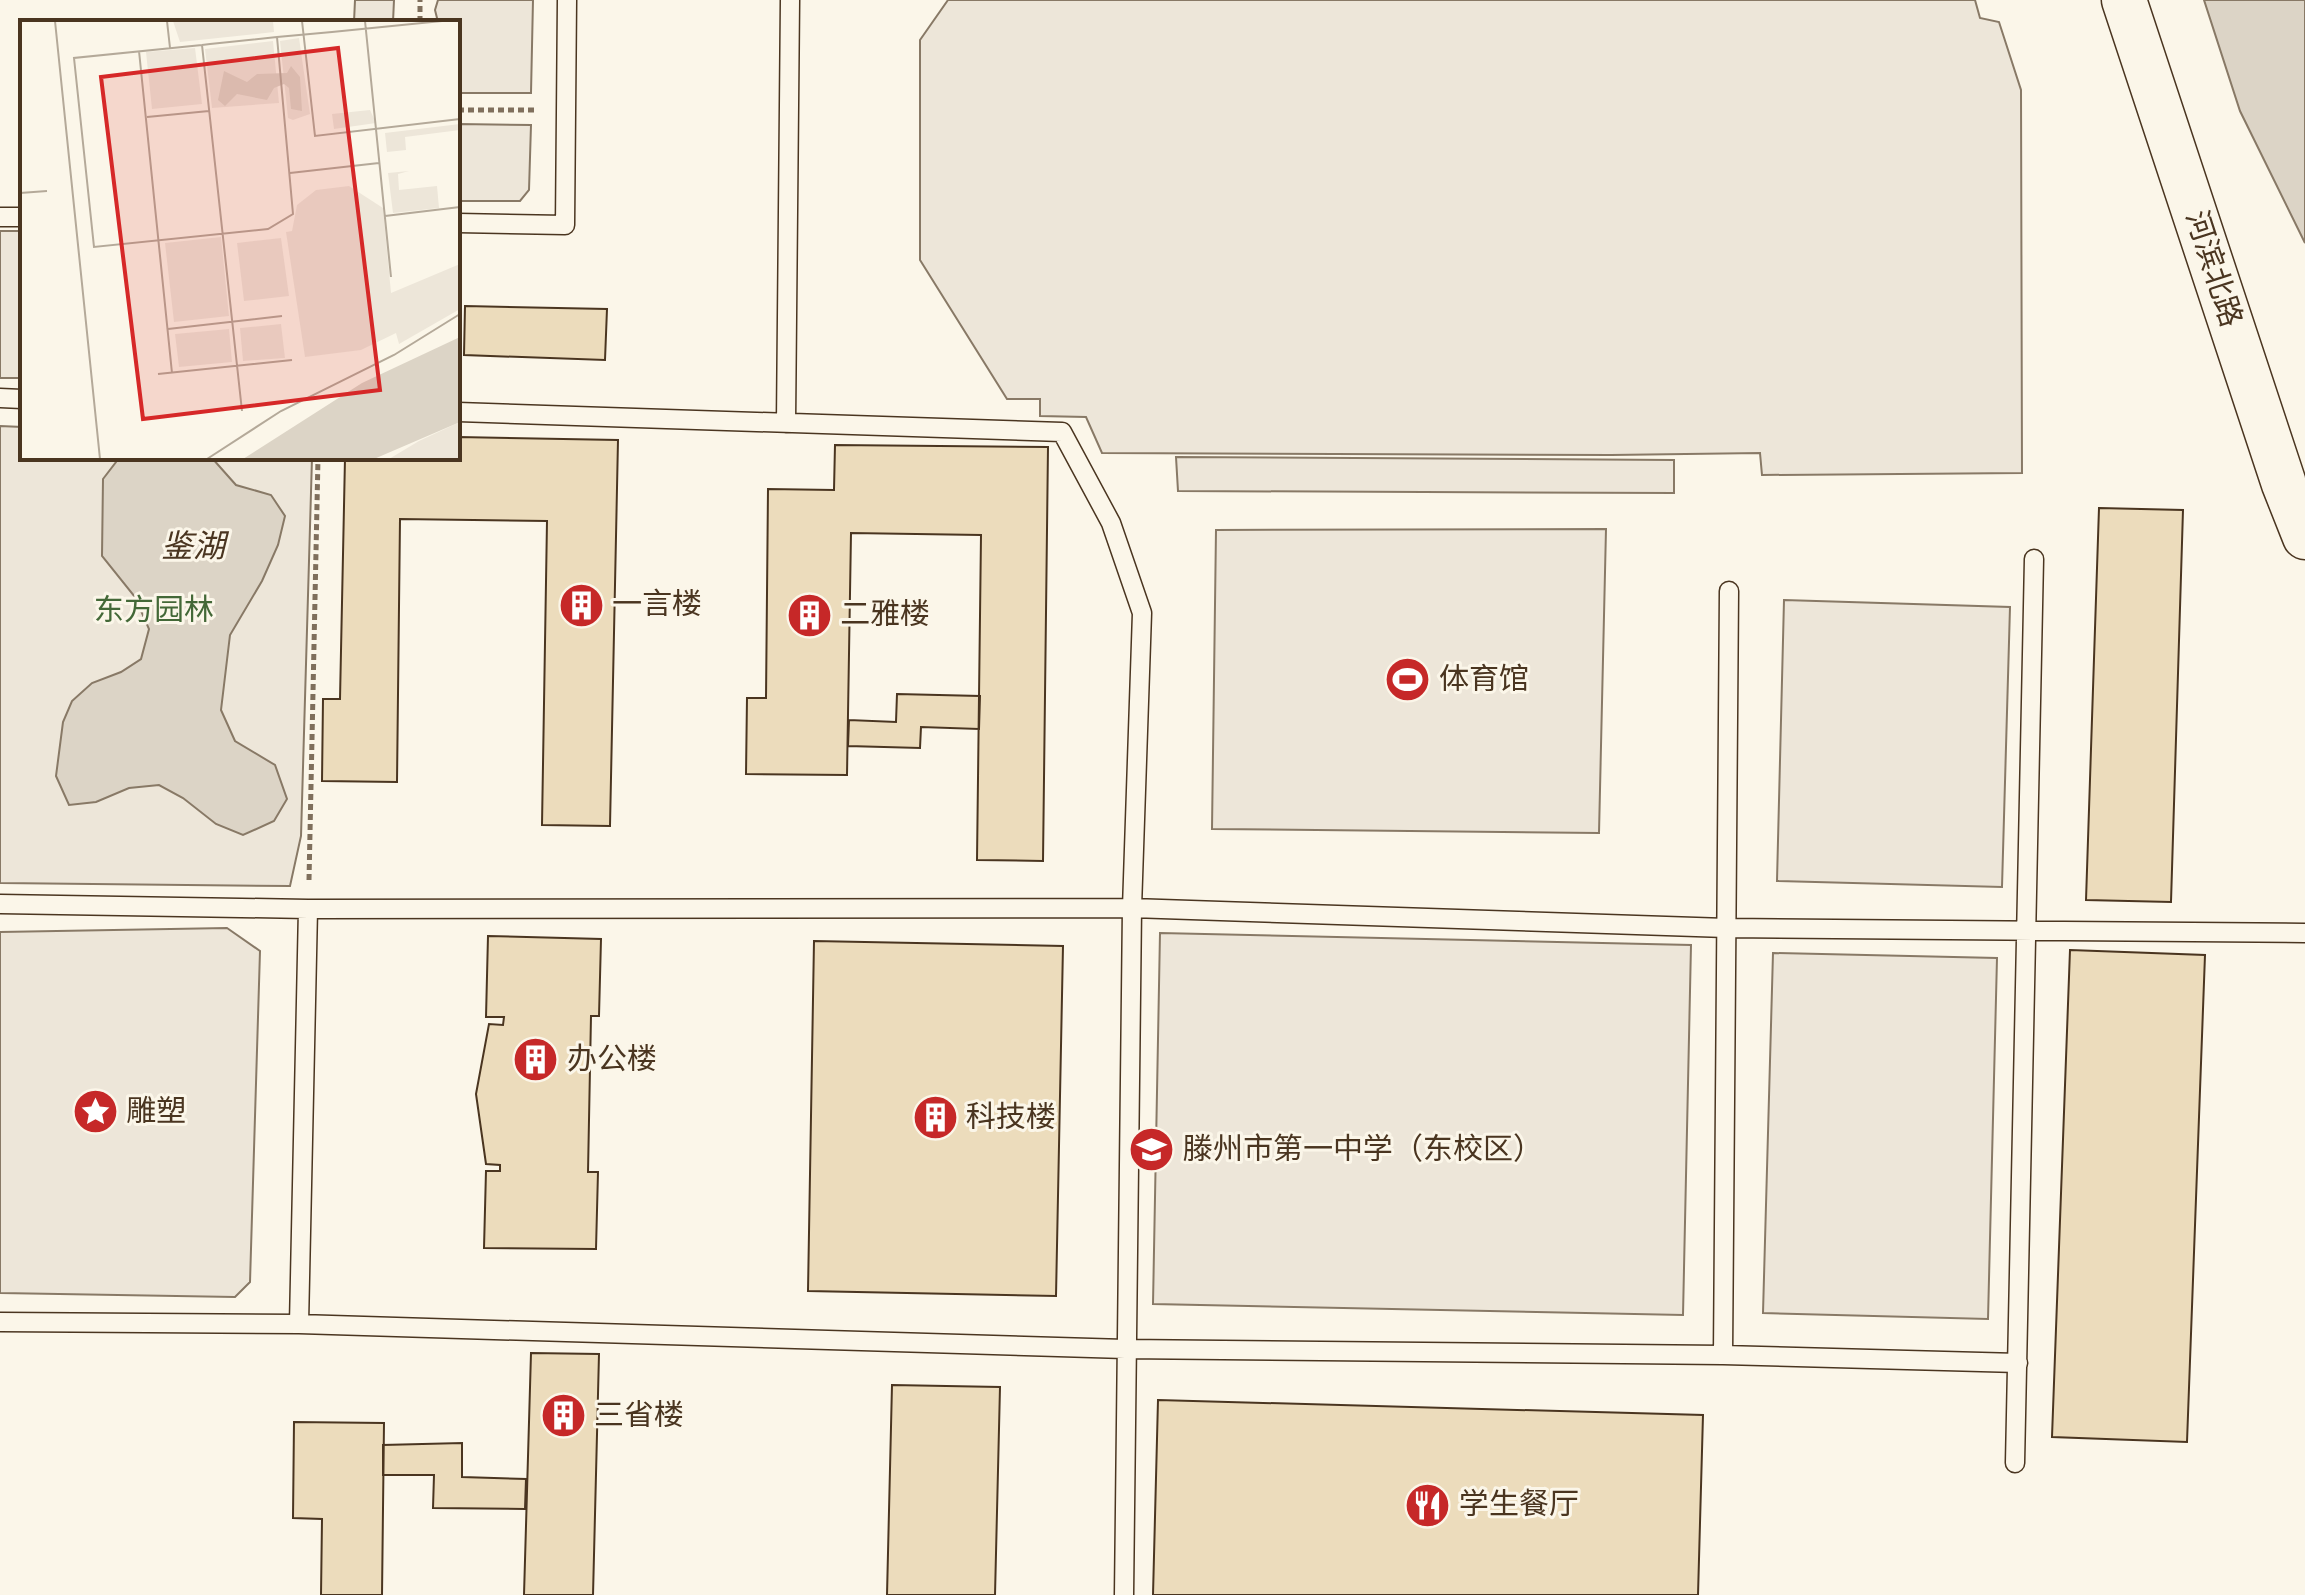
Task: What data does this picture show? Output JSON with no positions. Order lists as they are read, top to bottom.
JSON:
{
  "streets": {
    "street": ["河滨北路"]
  },
  "water": ["鉴湖"],
  "parks": ["东方园林"],
  "places": {
    "building": [
      "一言楼",
      "二雅楼",
      "办公楼",
      "科技楼",
      "三省楼"
    ],
    "sports": ["体育馆"],
    "place": ["雕塑"],
    "school or university": ["滕州市第一中学（东校区）"],
    "restaurant": ["学生餐厅"]
  }
}
